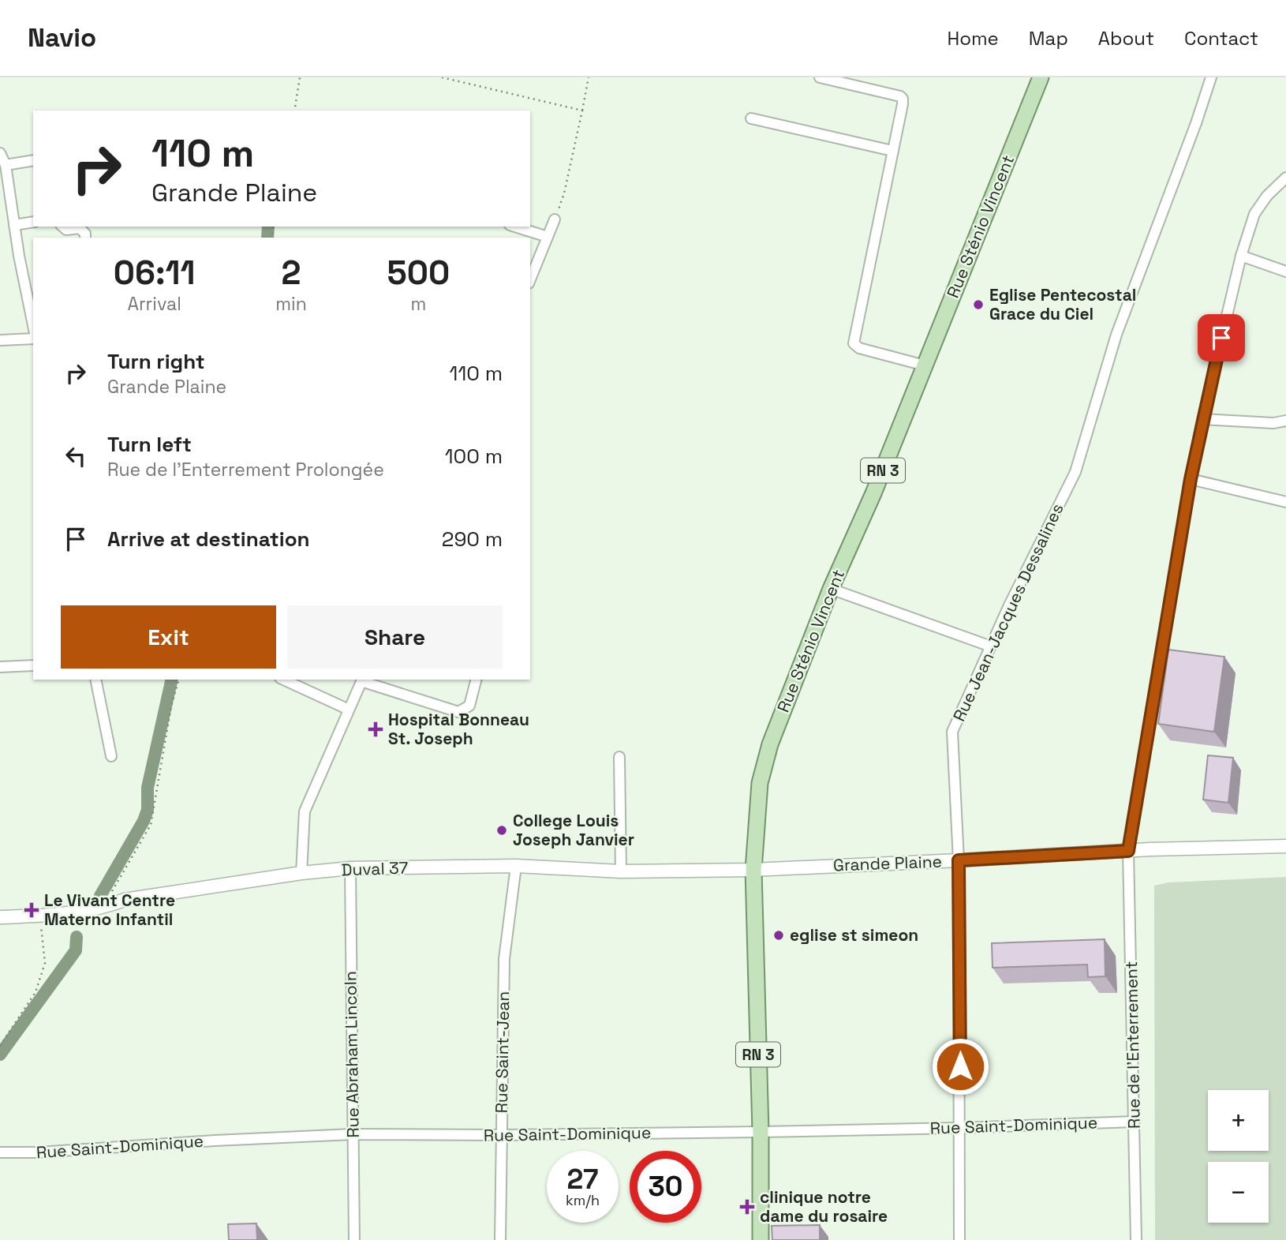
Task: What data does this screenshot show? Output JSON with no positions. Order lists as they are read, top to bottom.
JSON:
{
  "streets": {
    "main road": ["Rue Sténio Vincent", "RN 3"],
    "street": [
      "Rue Jean-Jacques Dessalines",
      "Grande Plaine",
      "Duval 37",
      "Rue de l'Enterrement",
      "Rue Saint-Jean",
      "Rue Abraham Lincoln",
      "Rue Saint-Dominique"
    ]
  },
  "crossings": [
    ["Rue Sténio Vincent", "Grande Plaine"],
    ["Rue Sténio Vincent", "Duval 37"],
    ["Rue Sténio Vincent", "Rue Saint-Dominique"],
    ["Rue Jean-Jacques Dessalines", "Grande Plaine"],
    ["Rue Jean-Jacques Dessalines", "Rue Saint-Dominique"],
    ["Grande Plaine", "Duval 37"],
    ["Grande Plaine", "Rue de l'Enterrement"],
    ["Duval 37", "Rue Saint-Jean"],
    ["Duval 37", "Rue Abraham Lincoln"],
    ["Rue de l'Enterrement", "Rue Saint-Dominique"],
    ["Rue Saint-Jean", "Rue Saint-Dominique"],
    ["Rue Abraham Lincoln", "Rue Saint-Dominique"]
  ],
  "places": {
    "other": ["Eglise Pentecostal Grace du Ciel", "College Louis Joseph Janvier", "eglise st simeon"],
    "health": ["Hospital Bonneau St. Joseph", "Le Vivant Centre Materno Infantil", "clinique notre dame du rosaire"]
  },
  "page": {
    "header": "Navio",
    "nav": [
      "Home",
      "Map",
      "About",
      "Contact"
    ],
    "turn": ["110 m", "Grande Plaine"],
    "eta": [
      "06:11",
      "Arrival",
      "2",
      "min",
      "500",
      "m"
    ],
    "list": [
      {
        "name": "Turn right",
        "note": "Grande Plaine",
        "value": "110 m"
      },
      {
        "name": "Turn left",
        "note": "Rue de l'Enterrement Prolongée",
        "value": "100 m"
      },
      {
        "name": "Arrive at destination",
        "value": "290 m"
      }
    ],
    "buttons": ["Exit", "Share"],
    "map_buttons": ["+", "−"],
    "speed": "27 km/h",
    "limit": "30"
  }
}
